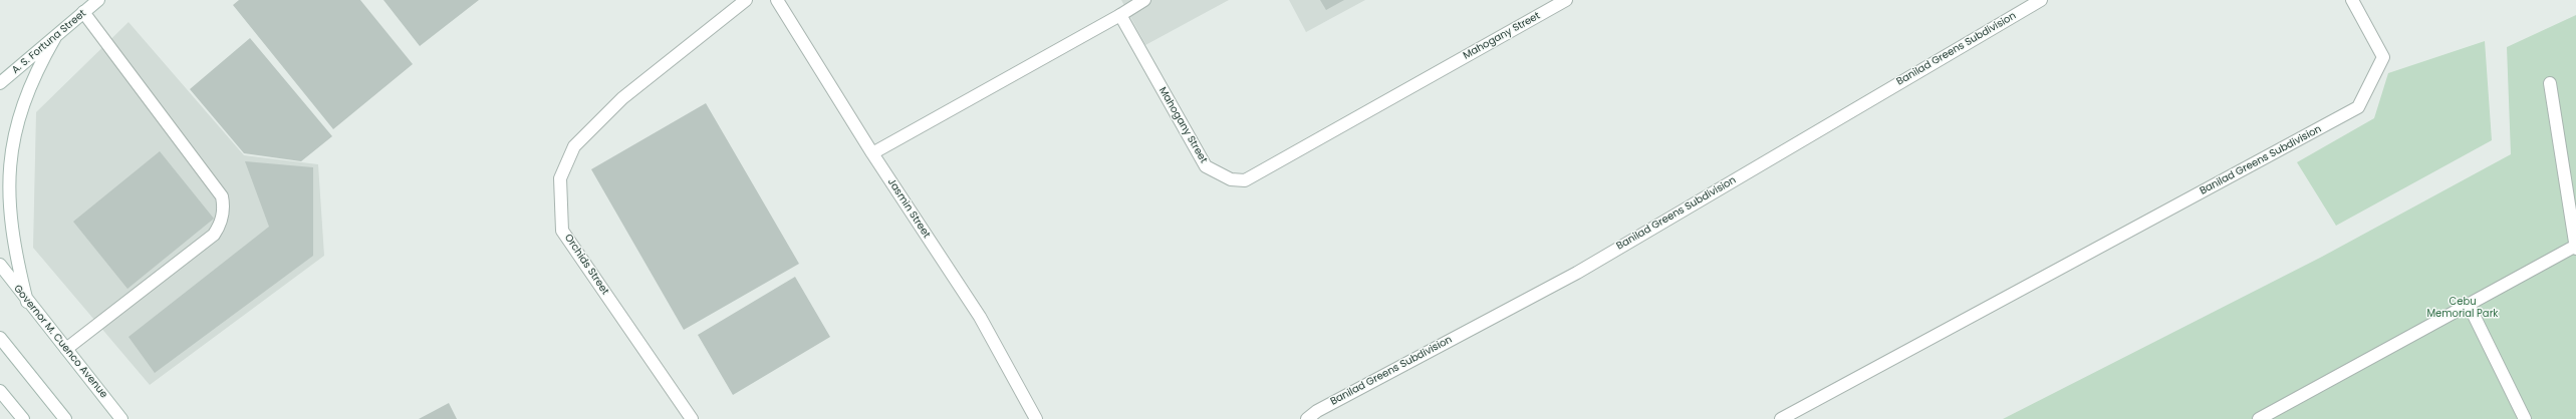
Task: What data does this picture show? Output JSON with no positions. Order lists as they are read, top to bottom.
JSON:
{
  "streets": {
    "street": [
      "Mahogany Street",
      "A. S. Fortuna Street",
      "Banilad Greens Subdivision",
      "Jasmin Street",
      "Orchids Street",
      "Governor M. Cuenco Avenue"
    ]
  },
  "parks": ["Cebu Memorial Park"]
}
